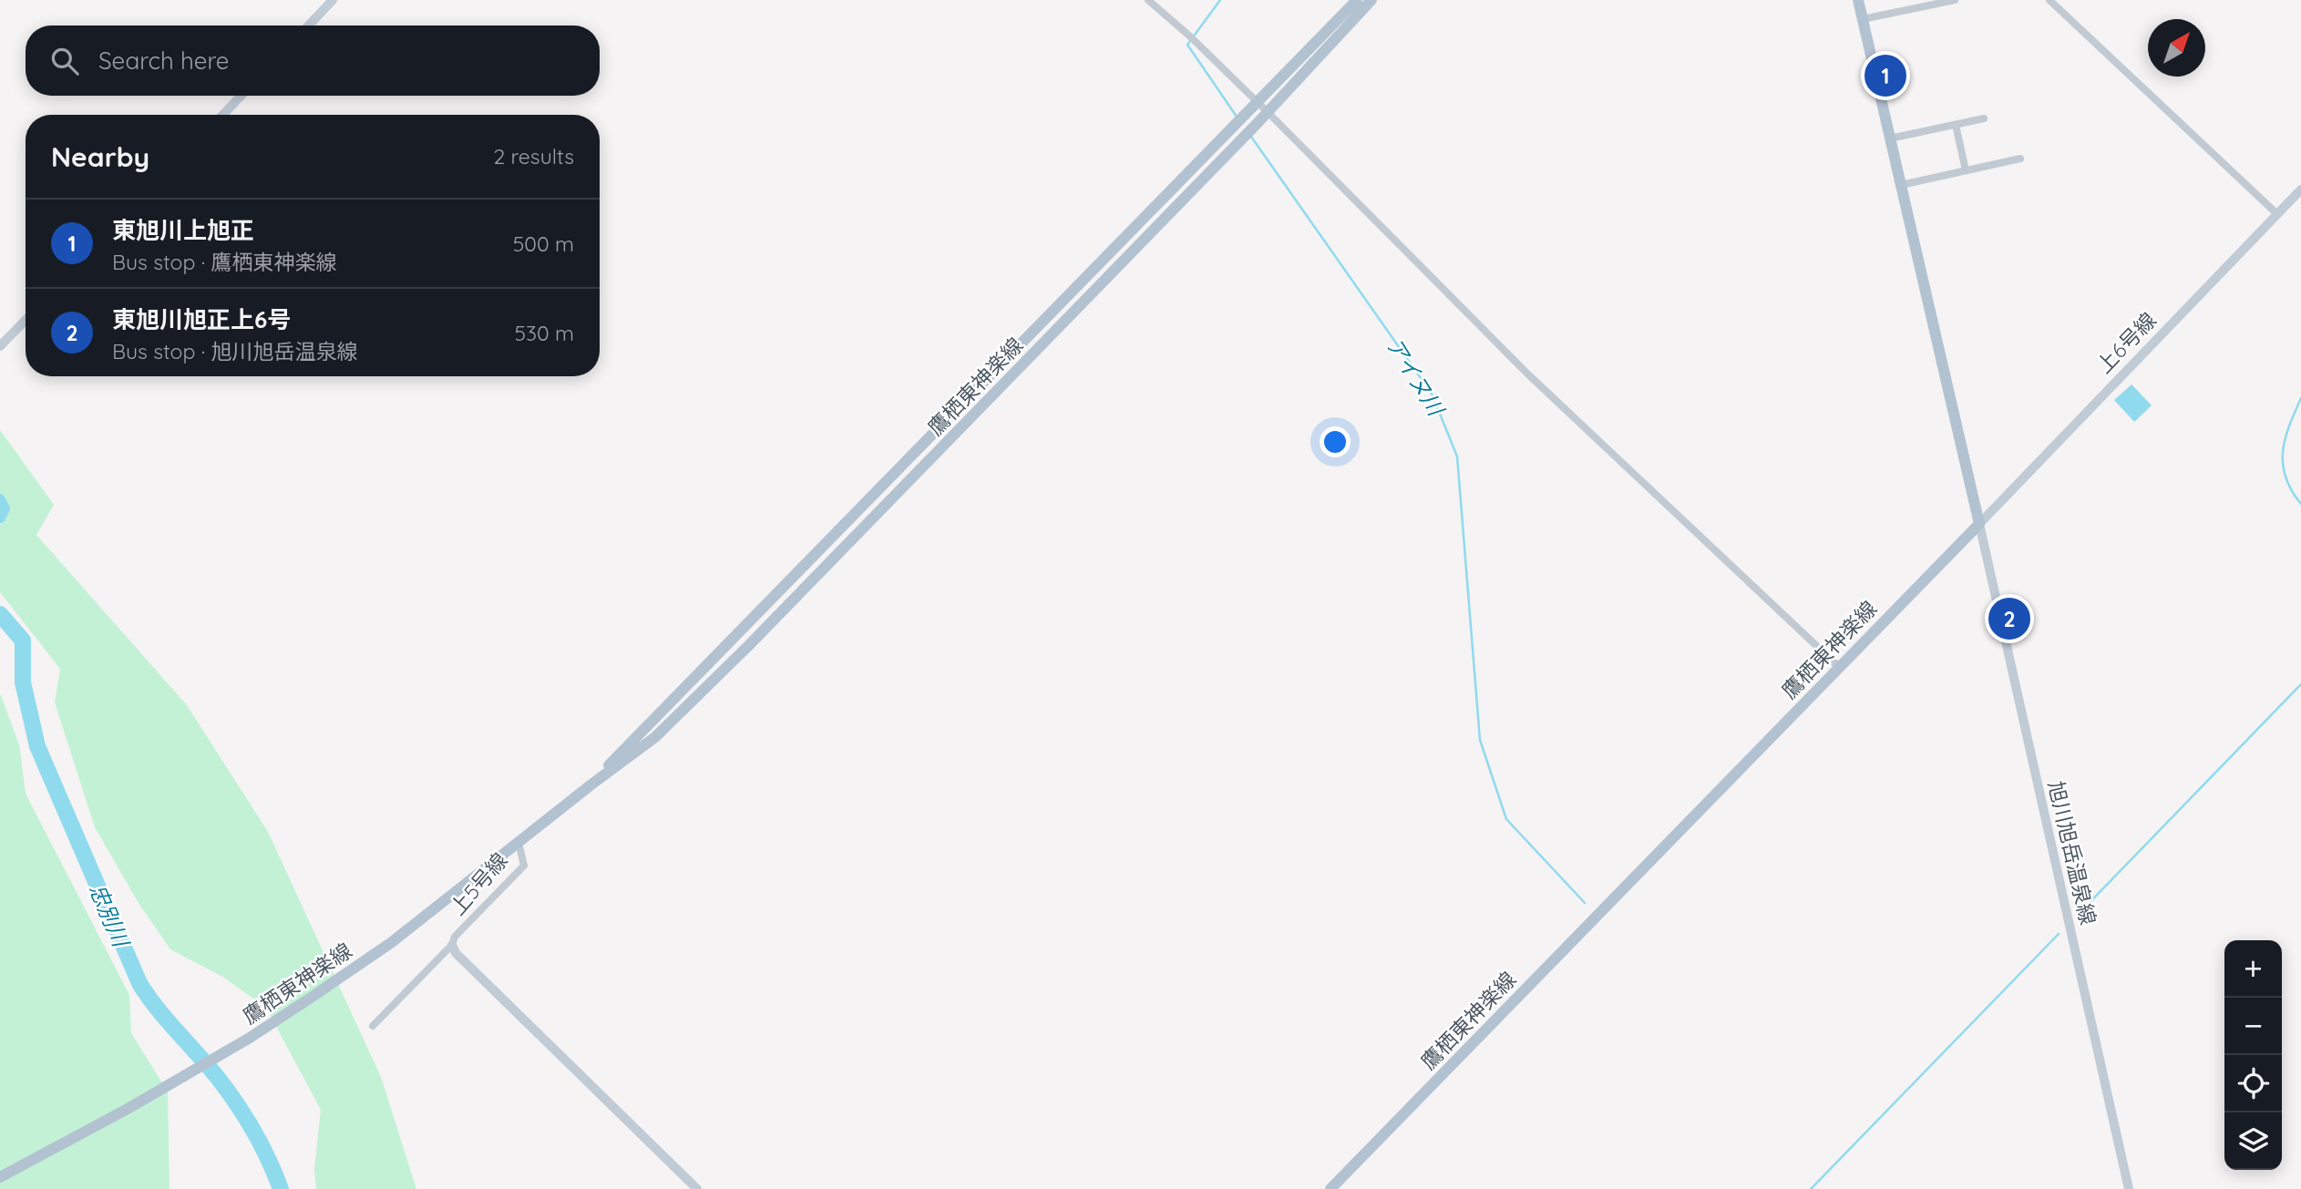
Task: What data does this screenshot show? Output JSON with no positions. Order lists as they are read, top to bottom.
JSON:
{
  "streets": {
    "main road": ["鷹栖東神楽線"],
    "street": ["上6号線", "旭川旭岳温泉線", "上5号線"]
  },
  "crossings": [
    ["上6号線", "鷹栖東神楽線"],
    ["上6号線", "旭川旭岳温泉線"],
    ["鷹栖東神楽線", "旭川旭岳温泉線"],
    ["鷹栖東神楽線", "上5号線"]
  ],
  "water": ["アイヌ川", "忠別川"],
  "north": "top right",
  "page": {
    "search": "Search here",
    "pins": ["1", "2"],
    "heading": ["Nearby", "2 results"],
    "list": [
      {
        "mark": "1",
        "name": "東旭川上旭正",
        "note": "Bus stop · 鷹栖東神楽線",
        "value": "500 m"
      },
      {
        "mark": "2",
        "name": "東旭川旭正上6号",
        "note": "Bus stop · 旭川旭岳温泉線",
        "value": "530 m"
      }
    ],
    "map_buttons": ["+", "−"]
  }
}
